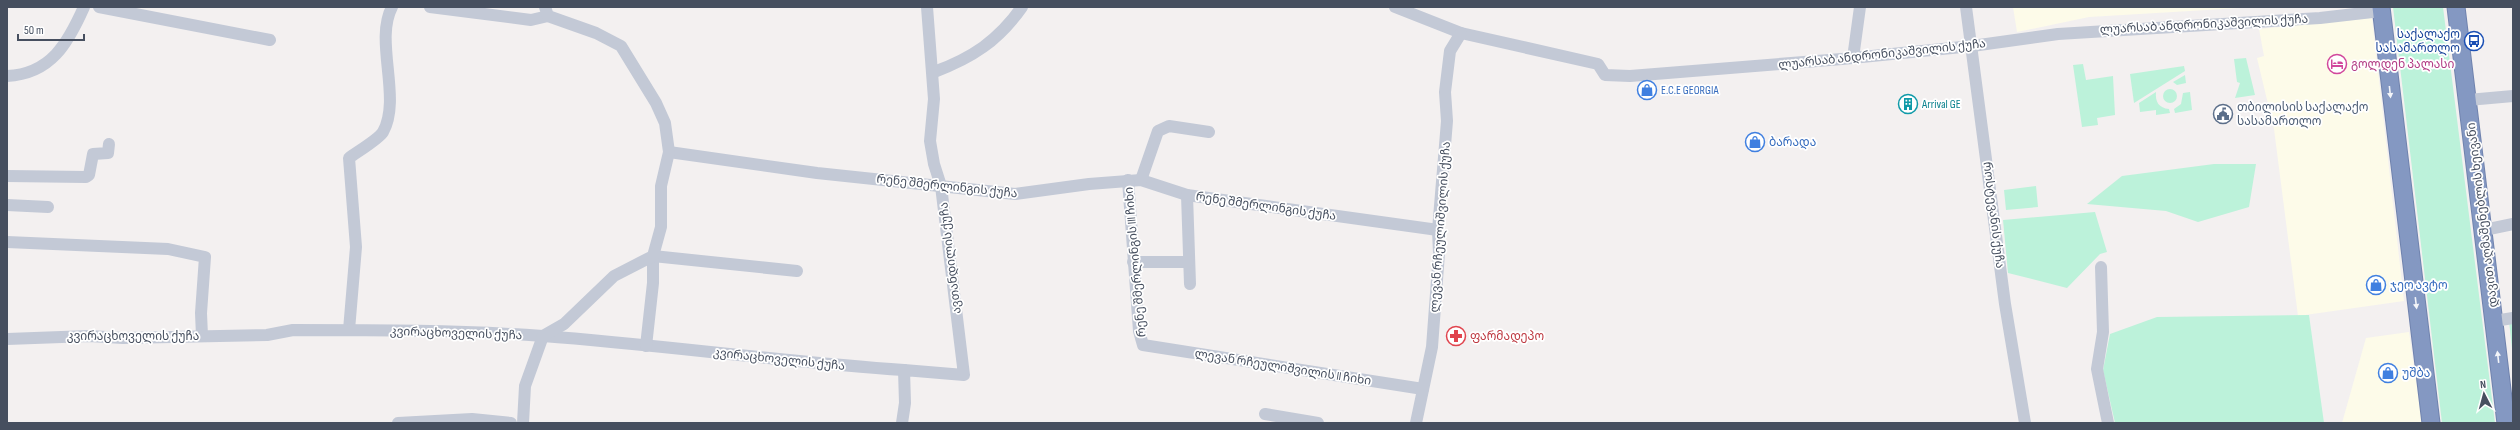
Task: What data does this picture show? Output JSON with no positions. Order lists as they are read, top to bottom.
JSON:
{
  "streets": {
    "highway": ["დავით აღმაშენებლის ხეივანი"],
    "street": [
      "ლუარსაბ ანდრონიკაშვილის ქუჩა",
      "რენე შმერლინგის ქუჩა",
      "როსტევანის ქუჩა",
      "ლევან რჩეულიშვილის ქუჩა",
      "ავთანდილის ქუჩა",
      "რენე შმერლინგის III ჩიხი",
      "კვირაცხოველის ქუჩა",
      "ლევან რჩეულიშვილის II ჩიხი"
    ]
  },
  "crossings": [
    ["ლუარსაბ ანდრონიკაშვილის ქუჩა", "როსტევანის ქუჩა"],
    ["ლუარსაბ ანდრონიკაშვილის ქუჩა", "ლევან რჩეულიშვილის ქუჩა"],
    ["რენე შმერლინგის ქუჩა", "ლევან რჩეულიშვილის ქუჩა"],
    ["რენე შმერლინგის ქუჩა", "ავთანდილის ქუჩა"],
    ["რენე შმერლინგის ქუჩა", "რენე შმერლინგის III ჩიხი"],
    ["ლევან რჩეულიშვილის ქუჩა", "ლევან რჩეულიშვილის II ჩიხი"],
    ["ავთანდილის ქუჩა", "კვირაცხოველის ქუჩა"],
    ["რენე შმერლინგის III ჩიხი", "ლევან რჩეულიშვილის II ჩიხი"]
  ],
  "places": {
    "bus stop": ["საქალაქო სასამართლო"],
    "hotel": ["გოლდენ პალასი"],
    "shop": [
      "E.C.E GEORGIA",
      "ბარადა",
      "ჯეო ავტო",
      "უშბა"
    ],
    "building": ["Arrival GE"],
    "public building": ["თბილისის საქალაქო სასამართლო"],
    "pharmacy": ["ფარმადეპო"]
  },
  "scale_bar": "50 m",
  "north": "top"
}
